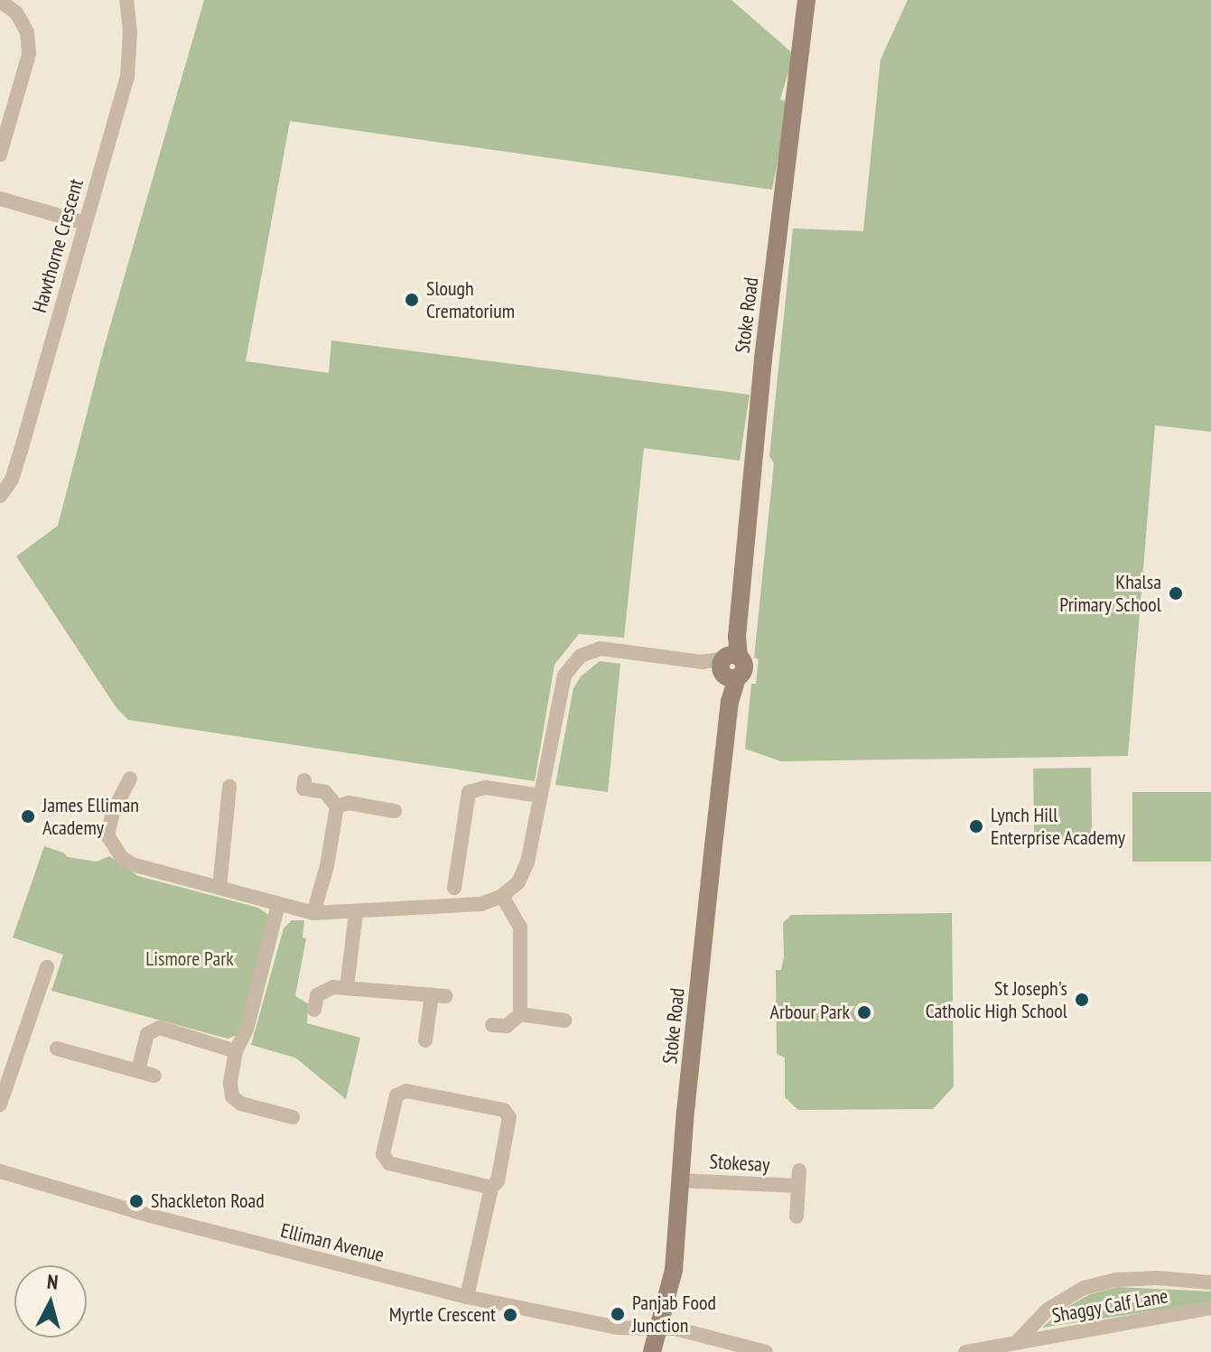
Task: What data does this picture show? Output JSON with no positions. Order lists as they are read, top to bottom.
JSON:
{
  "streets": {
    "main road": ["Stoke Road"],
    "street": [
      "Hawthorne Crescent",
      "Stokesay",
      "Elliman Avenue",
      "Shaggy Calf Lane"
    ]
  },
  "crossings": [
    ["Stoke Road", "Stokesay"],
    ["Stoke Road", "Elliman Avenue"]
  ],
  "parks": ["Lismore Park"],
  "places": [
    "Slough Crematorium",
    "Khalsa Primary School",
    "James Elliman Academy",
    "Lynch Hill Enterprise Academy",
    "St Joseph's Catholic High School",
    "Arbour Park",
    "Shackleton Road",
    "Panjab Food Junction",
    "Myrtle Crescent"
  ],
  "north": "top"
}
